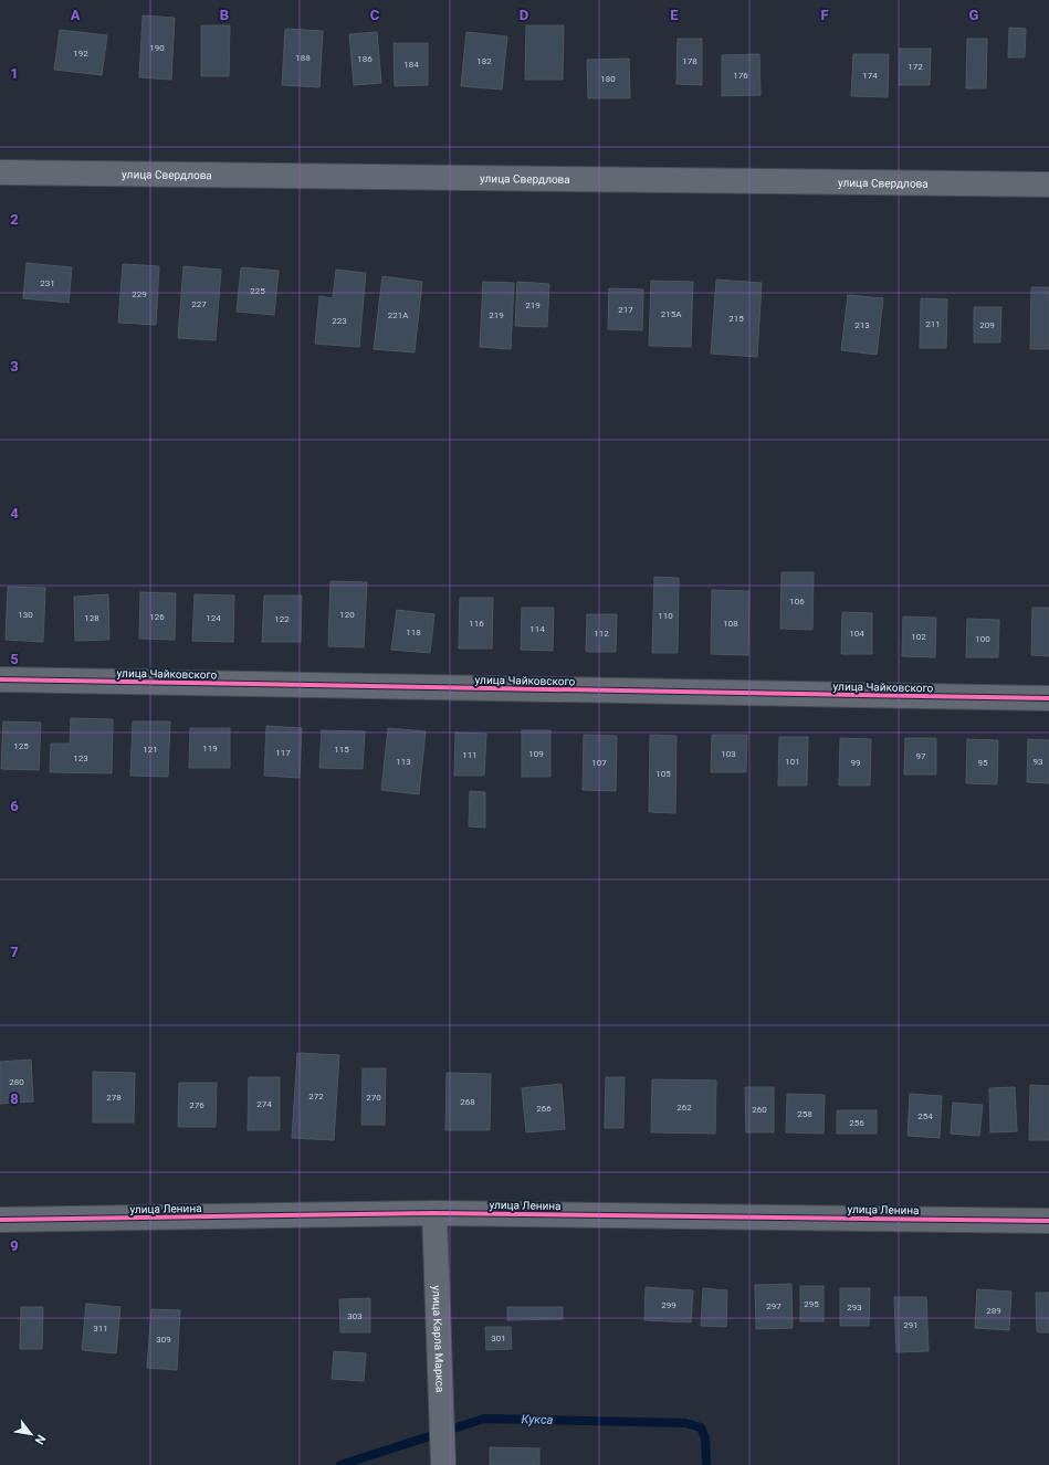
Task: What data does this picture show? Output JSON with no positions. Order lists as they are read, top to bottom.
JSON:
{
  "streets": {
    "street": [
      "улица Свердлова",
      "улица Чайковского",
      "улица Ленина",
      "улица Карла Маркса"
    ]
  },
  "crossings": [
    ["улица Ленина", "улица Карла Маркса"]
  ],
  "water": ["Кукса"],
  "house_numbers": [
    "190",
    "192",
    "188",
    "186",
    "182",
    "178",
    "184",
    "172",
    "176",
    "174",
    "180",
    "231",
    "225",
    "229",
    "227",
    "219",
    "217",
    "215А",
    "221А",
    "219",
    "215",
    "223",
    "211",
    "213",
    "209",
    "106",
    "130",
    "120",
    "110",
    "126",
    "128",
    "124",
    "122",
    "116",
    "108",
    "114",
    "118",
    "112",
    "104",
    "102",
    "100",
    "125",
    "119",
    "121",
    "115",
    "117",
    "109",
    "103",
    "111",
    "97",
    "123",
    "113",
    "101",
    "93",
    "107",
    "99",
    "95",
    "105",
    "280",
    "272",
    "278",
    "270",
    "268",
    "274",
    "276",
    "262",
    "266",
    "260",
    "258",
    "254",
    "256",
    "295",
    "299",
    "297",
    "293",
    "289",
    "303",
    "291",
    "311",
    "301",
    "309"
  ],
  "north": "bottom right",
  "grid": {
    "columns": [
      "A",
      "B",
      "C",
      "D",
      "E",
      "F",
      "G"
    ],
    "rows": [
      "1",
      "2",
      "3",
      "4",
      "5",
      "6",
      "7",
      "8",
      "9"
    ]
  }
}
